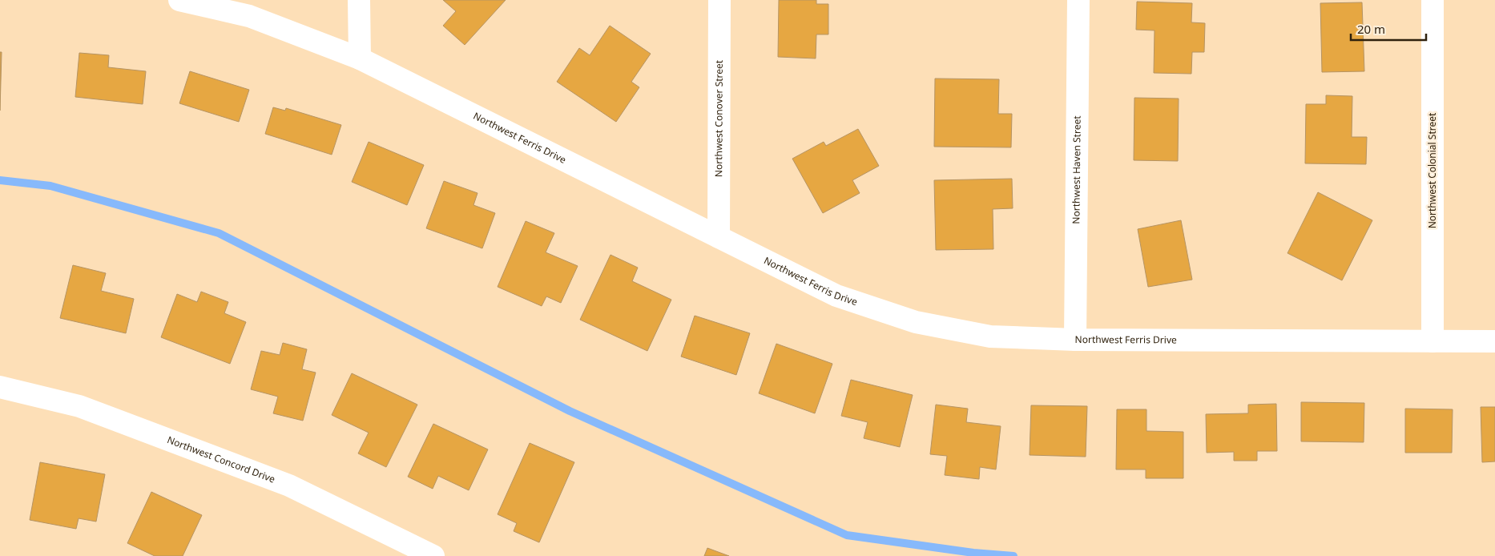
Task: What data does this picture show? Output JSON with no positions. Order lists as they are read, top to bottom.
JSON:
{
  "streets": {
    "street": [
      "Northwest Conover Street",
      "Northwest Ferris Drive",
      "Northwest Haven Street",
      "Northwest Colonial Street",
      "Northwest Concord Drive"
    ]
  },
  "crossings": [
    ["Northwest Conover Street", "Northwest Ferris Drive"],
    ["Northwest Ferris Drive", "Northwest Haven Street"],
    ["Northwest Ferris Drive", "Northwest Colonial Street"]
  ],
  "scale_bar": "20 m"
}
